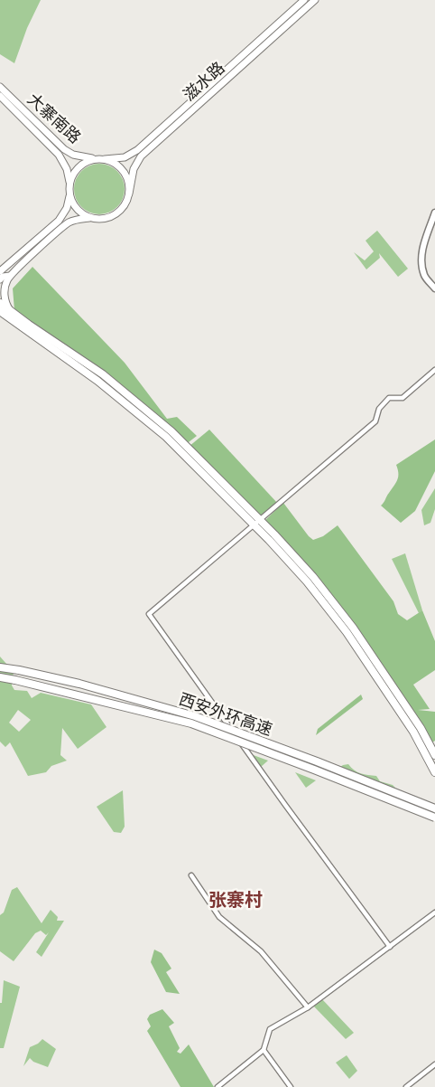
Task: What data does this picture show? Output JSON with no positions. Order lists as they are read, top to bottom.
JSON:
{
  "streets": {
    "highway": ["西安外环高速"],
    "main road": ["滋水路", "大寨南路"]
  },
  "crossings": [
    ["滋水路", "大寨南路"]
  ],
  "districts": ["张寨村"]
}
